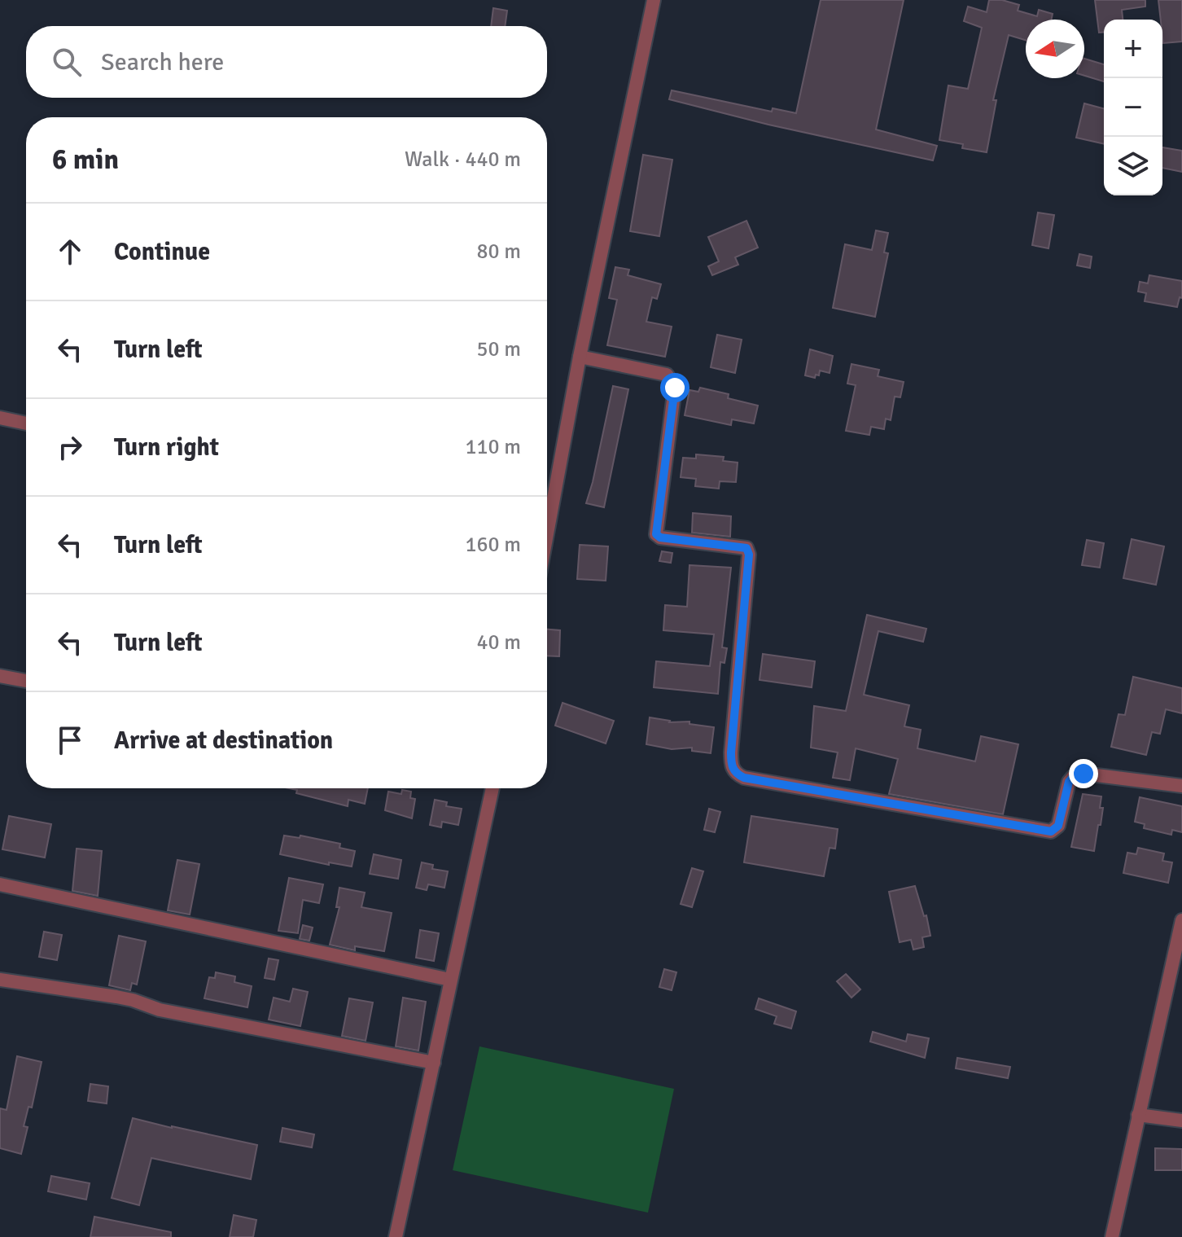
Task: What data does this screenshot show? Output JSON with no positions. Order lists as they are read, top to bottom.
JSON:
{
  "north": "left",
  "page": {
    "map_buttons": ["+", "−"],
    "search": "Search here",
    "heading": ["6 min", "Walk · 440 m"],
    "list": [
      ["Continue", "80 m"],
      ["Turn left", "50 m"],
      ["Turn right", "110 m"],
      ["Turn left", "160 m"],
      ["Turn left", "40 m"],
      "Arrive at destination"
    ]
  }
}
